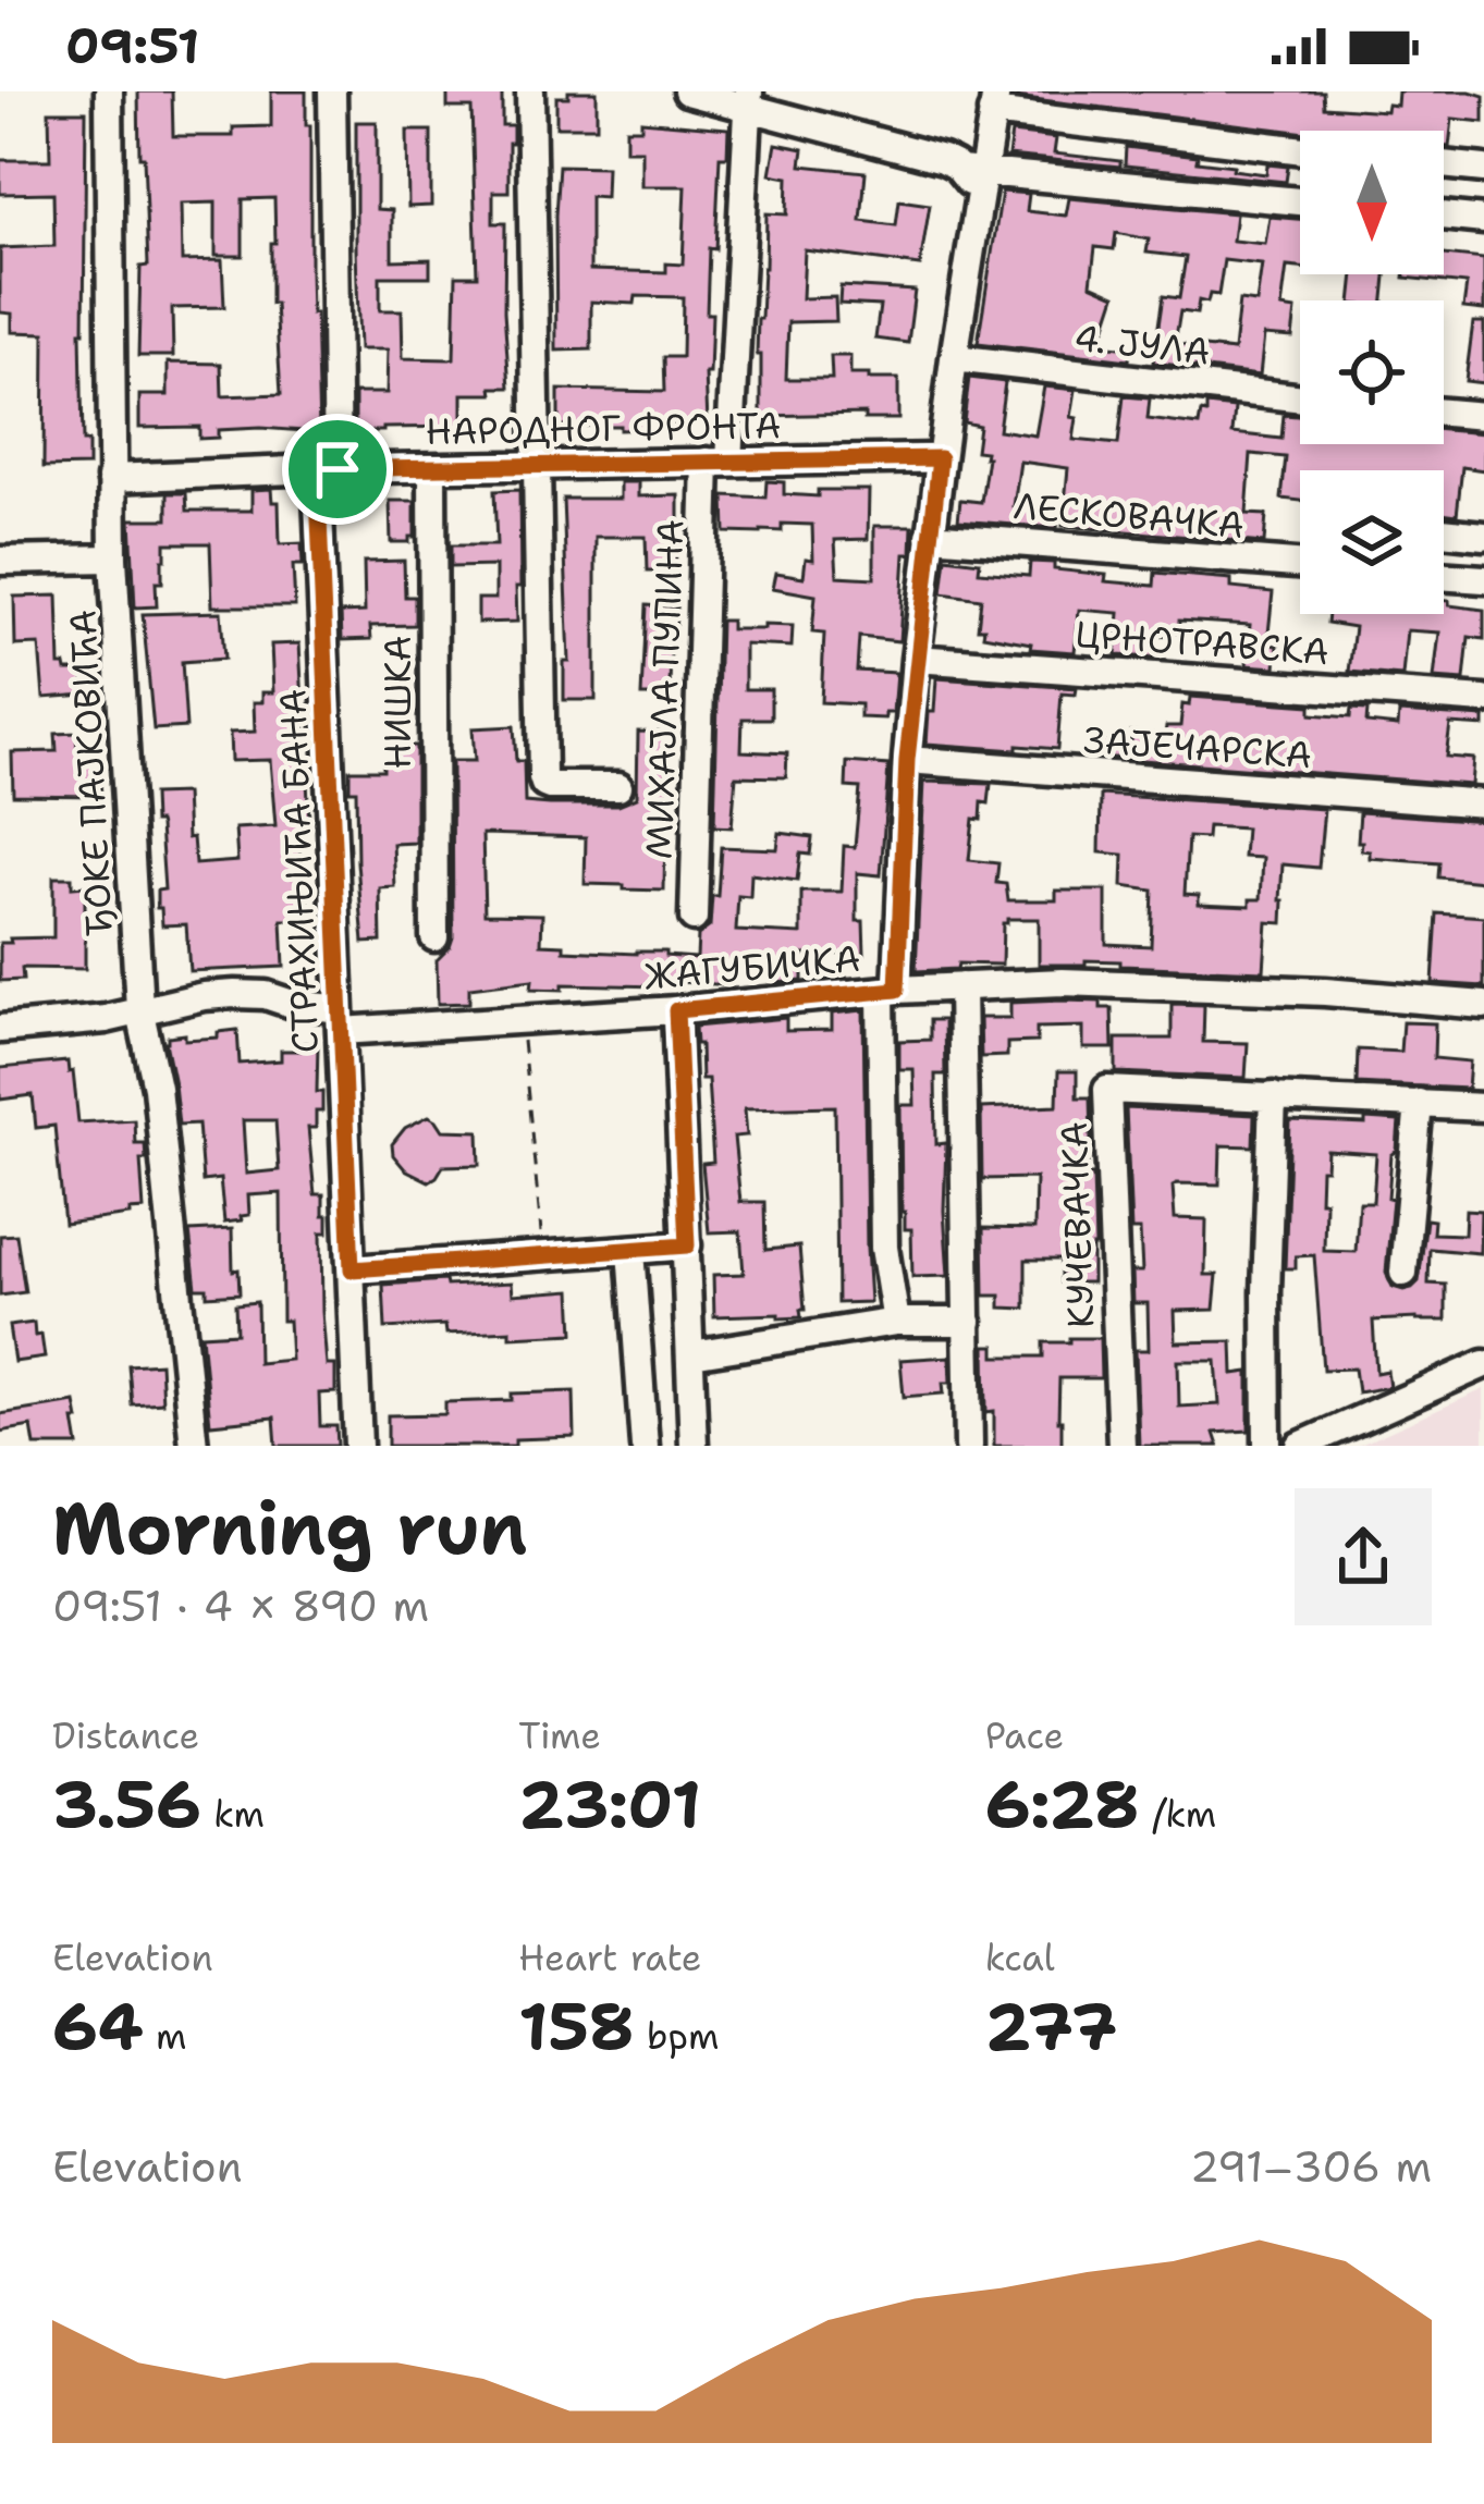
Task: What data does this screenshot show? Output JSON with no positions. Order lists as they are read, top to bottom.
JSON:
{
  "streets": {
    "street": [
      "4. ЈУЛА",
      "НАРОДНОГ ФРОНТА",
      "ЛЕСКОВАЧКА",
      "ЦРНОТРАВСКА",
      "МИХАЈЛА ПУПИНА",
      "НИШКА",
      "ЗАЈЕЧАРСКА",
      "ЂОКЕ ПАЈКОВИЋА",
      "СТРАХИЊИЋА БАНА",
      "ЖАГУБИЧКА",
      "КУЧЕВАЧКА"
    ]
  },
  "crossings": [
    ["НАРОДНОГ ФРОНТА", "МИХАЈЛА ПУПИНА"],
    ["НАРОДНОГ ФРОНТА", "НИШКА"],
    ["НАРОДНОГ ФРОНТА", "ЂОКЕ ПАЈКОВИЋА"],
    ["НАРОДНОГ ФРОНТА", "СТРАХИЊИЋА БАНА"],
    ["ЂОКЕ ПАЈКОВИЋА", "ЖАГУБИЧКА"],
    ["СТРАХИЊИЋА БАНА", "ЖАГУБИЧКА"]
  ],
  "north": "bottom",
  "page": {
    "status": "09:51",
    "heading": ["Morning run", "09:51 · 4 × 890 m"],
    "stats": [
      ["Distance", "3.56 km"],
      ["Time", "23:01"],
      ["Pace", "6:28 /km"],
      ["Elevation", "64 m"],
      ["Heart rate", "158 bpm"],
      ["kcal", "277"]
    ],
    "chart": ["Elevation", "291–306 m"]
  }
}
